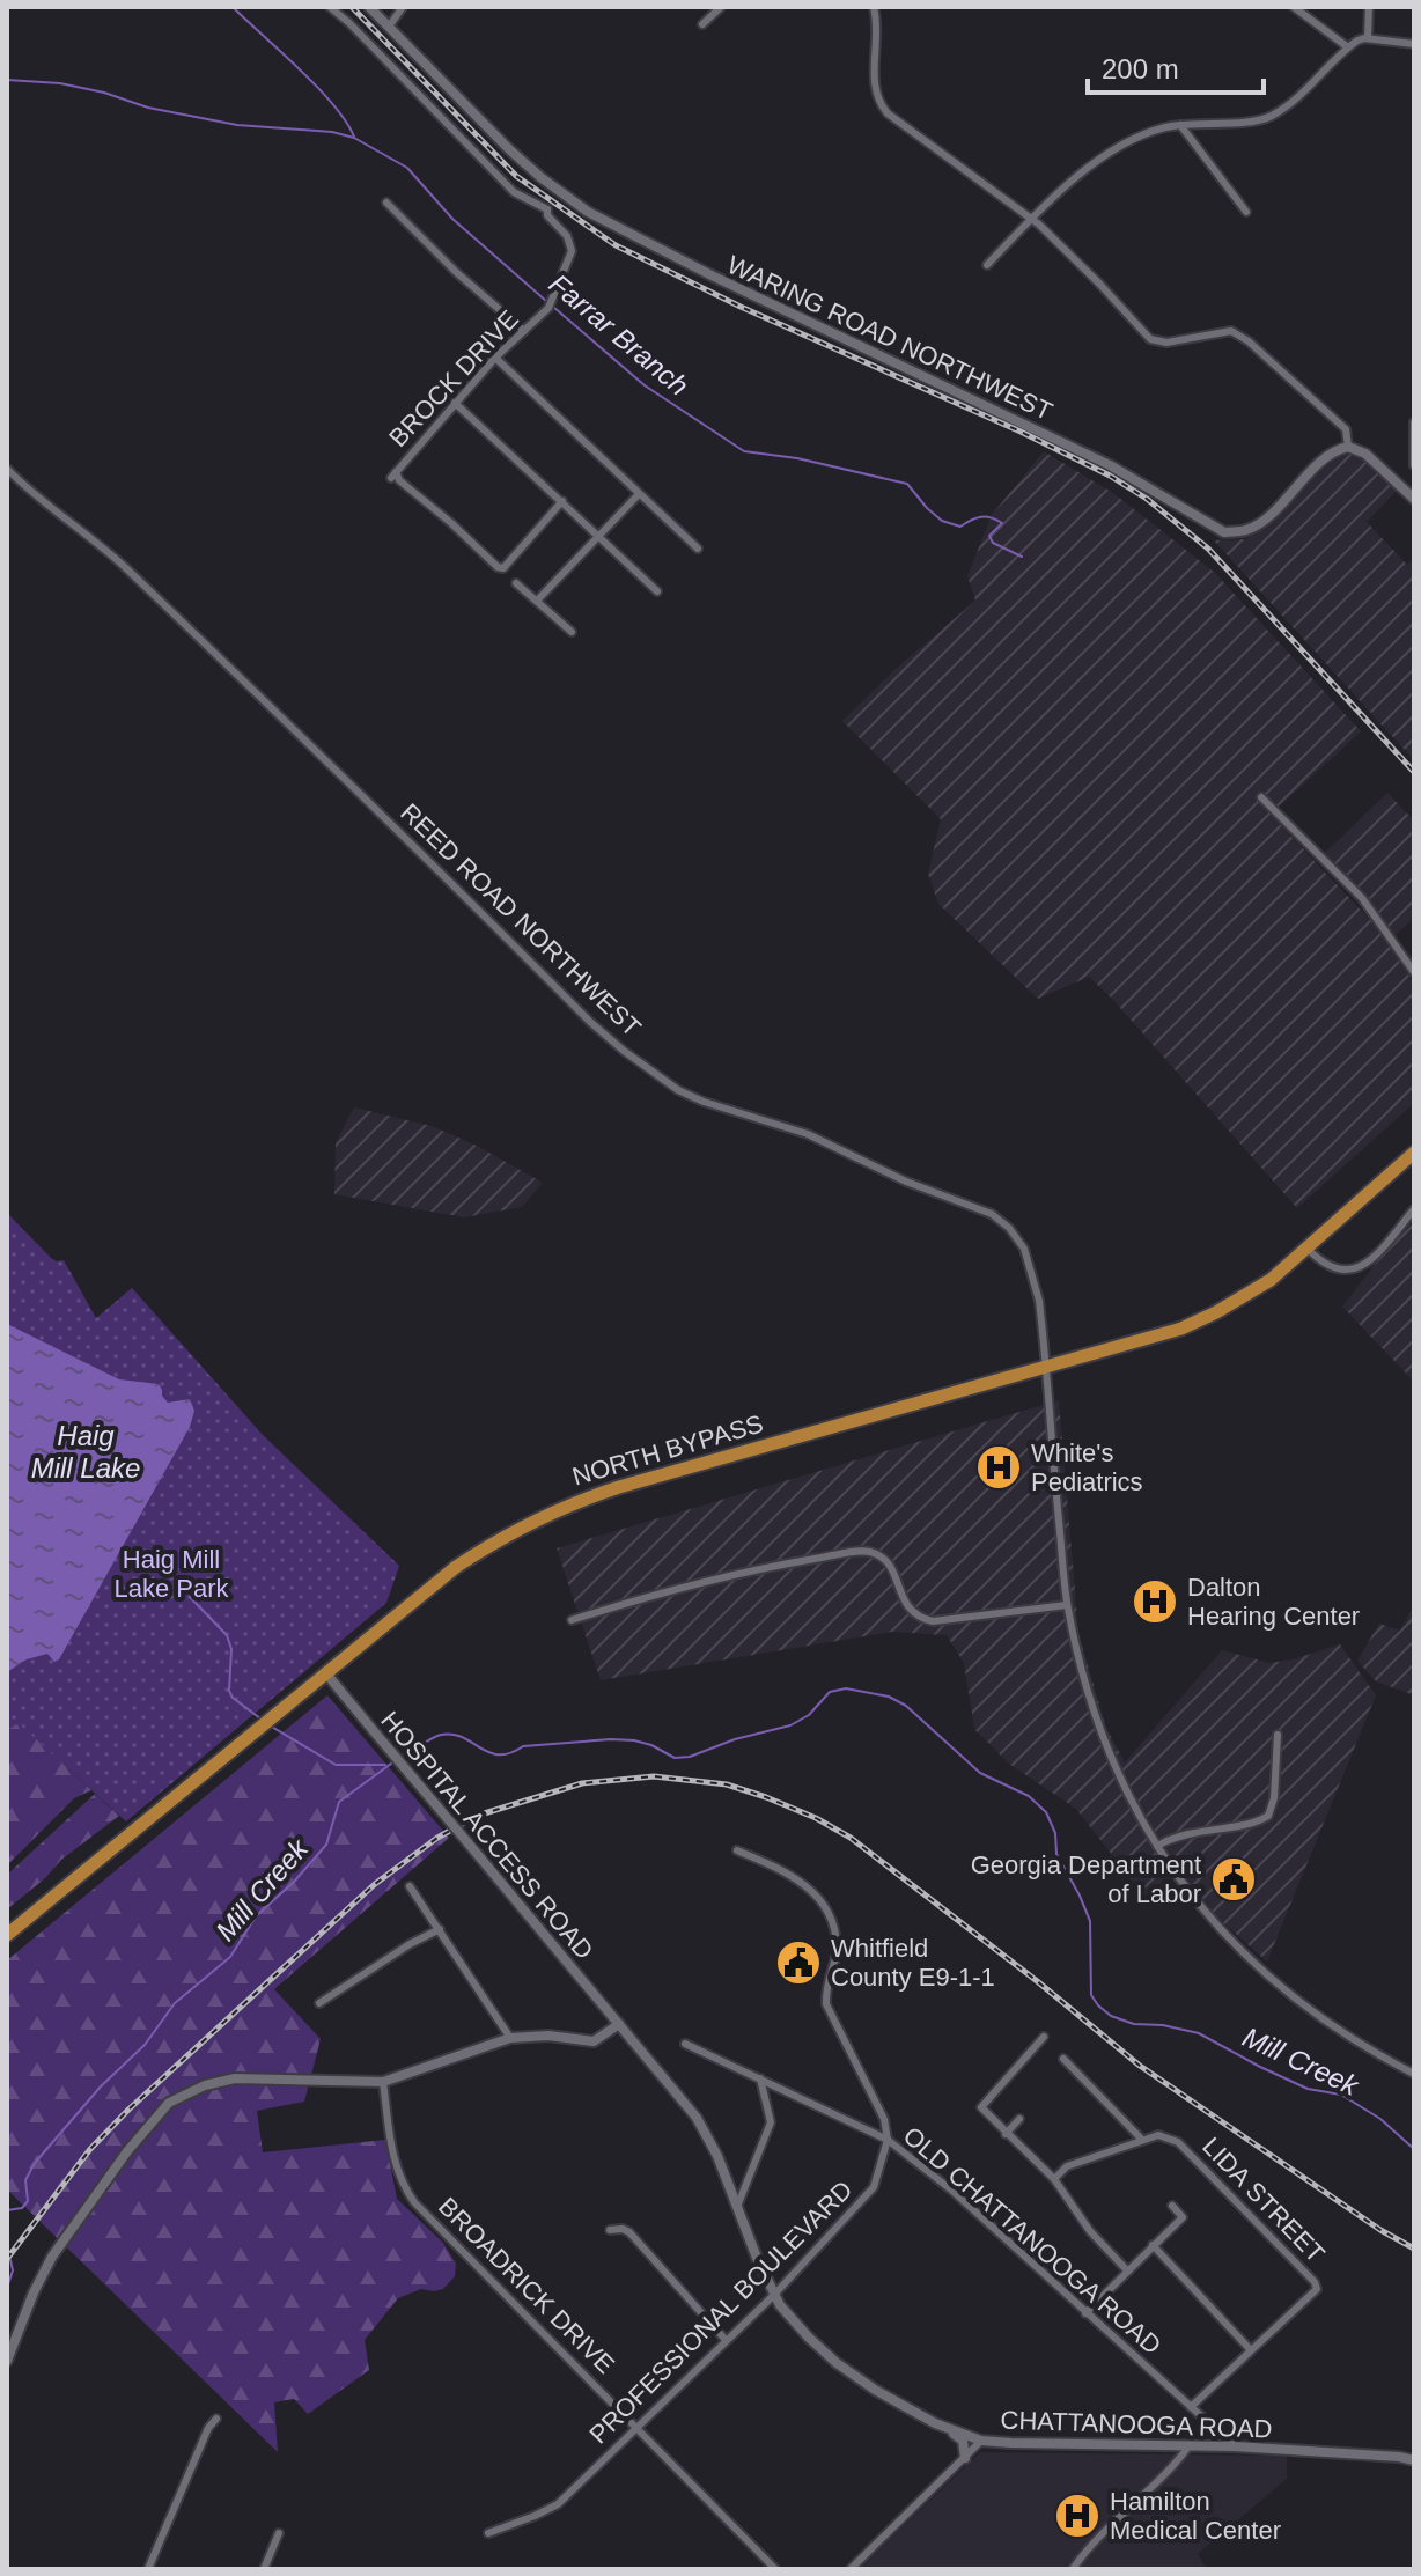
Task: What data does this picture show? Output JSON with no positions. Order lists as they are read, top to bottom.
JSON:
{
  "streets": {
    "highway": ["NORTH BYPASS"],
    "street": [
      "WARING ROAD NORTHWEST",
      "BROCK DRIVE",
      "REED ROAD NORTHWEST",
      "HOSPITAL ACCESS ROAD",
      "LIDA STREET",
      "OLD CHATTANOOGA ROAD",
      "BROADRICK DRIVE",
      "PROFESSIONAL BOULEVARD",
      "CHATTANOOGA ROAD"
    ]
  },
  "crossings": [
    ["REED ROAD NORTHWEST", "NORTH BYPASS"],
    ["NORTH BYPASS", "HOSPITAL ACCESS ROAD"],
    ["HOSPITAL ACCESS ROAD", "CHATTANOOGA ROAD"],
    ["OLD CHATTANOOGA ROAD", "PROFESSIONAL BOULEVARD"],
    ["OLD CHATTANOOGA ROAD", "CHATTANOOGA ROAD"],
    ["BROADRICK DRIVE", "PROFESSIONAL BOULEVARD"],
    ["PROFESSIONAL BOULEVARD", "CHATTANOOGA ROAD"]
  ],
  "water": ["Farrar Branch", "Haig Mill Lake", "Mill Creek"],
  "parks": ["Haig Mill Lake Park"],
  "places": {
    "hospital": ["White's Pediatrics", "Dalton Hearing Center", "Hamilton Medical Center"],
    "public building": ["Georgia Department of Labor", "Whitfield County E9-1-1"]
  },
  "scale_bar": "200 m"
}
